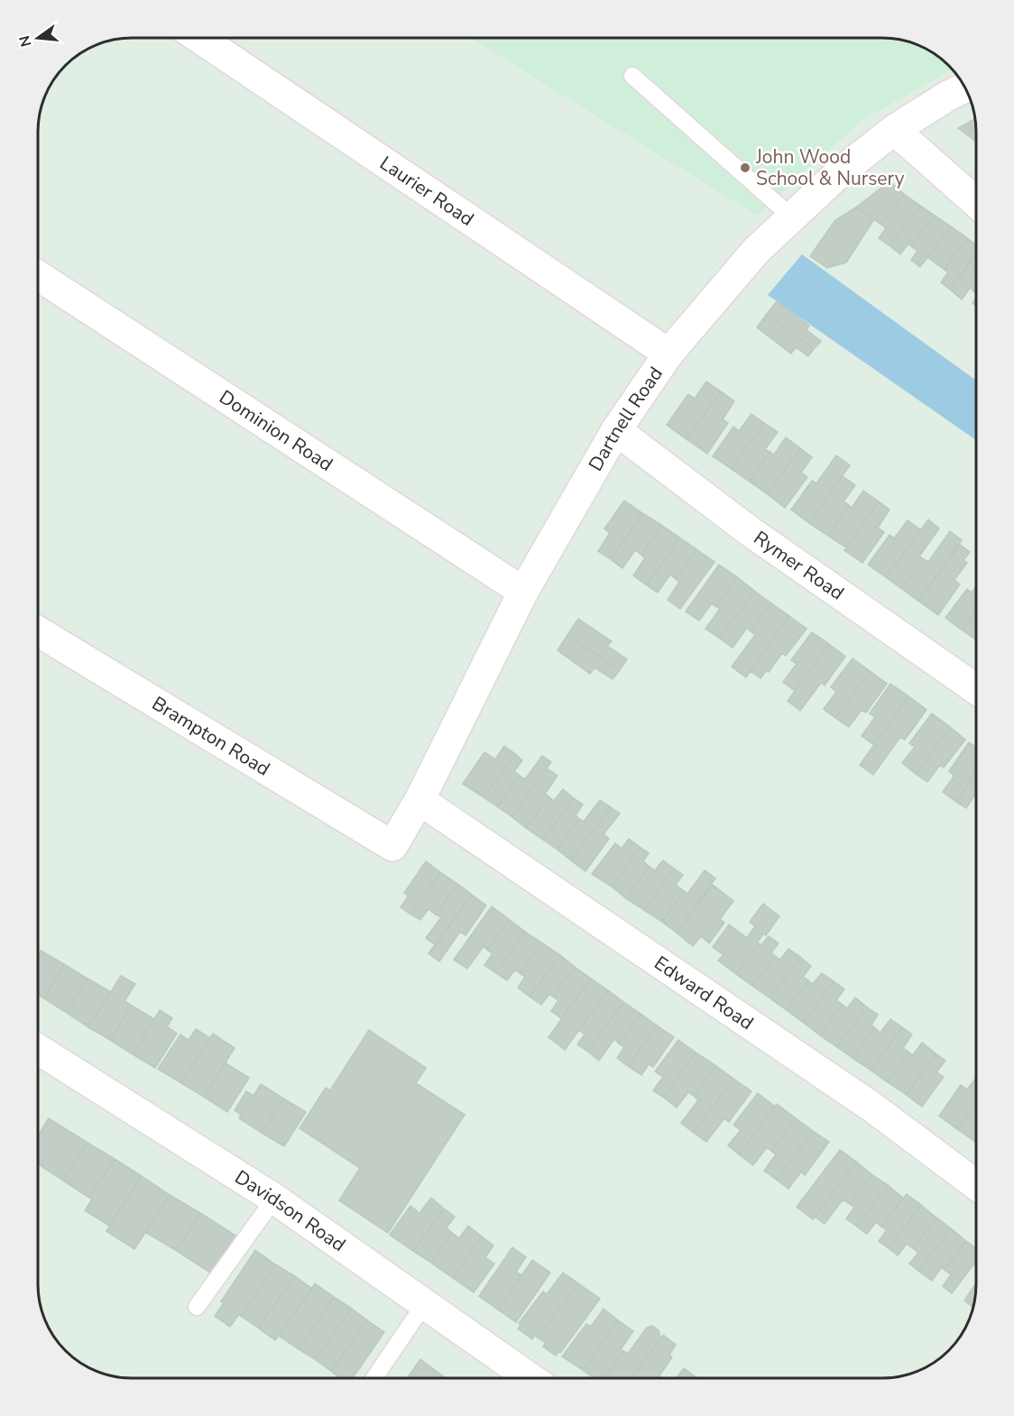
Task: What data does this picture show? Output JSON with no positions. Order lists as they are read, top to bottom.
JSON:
{
  "streets": {
    "street": [
      "Laurier Road",
      "Dartnell Road",
      "Dominion Road",
      "Rymer Road",
      "Brampton Road",
      "Edward Road",
      "Davidson Road"
    ]
  },
  "crossings": [
    ["Laurier Road", "Dartnell Road"],
    ["Dartnell Road", "Dominion Road"],
    ["Dartnell Road", "Rymer Road"],
    ["Dartnell Road", "Brampton Road"],
    ["Dartnell Road", "Edward Road"]
  ],
  "places": ["John Wood School & Nursery"],
  "north": "left"
}
